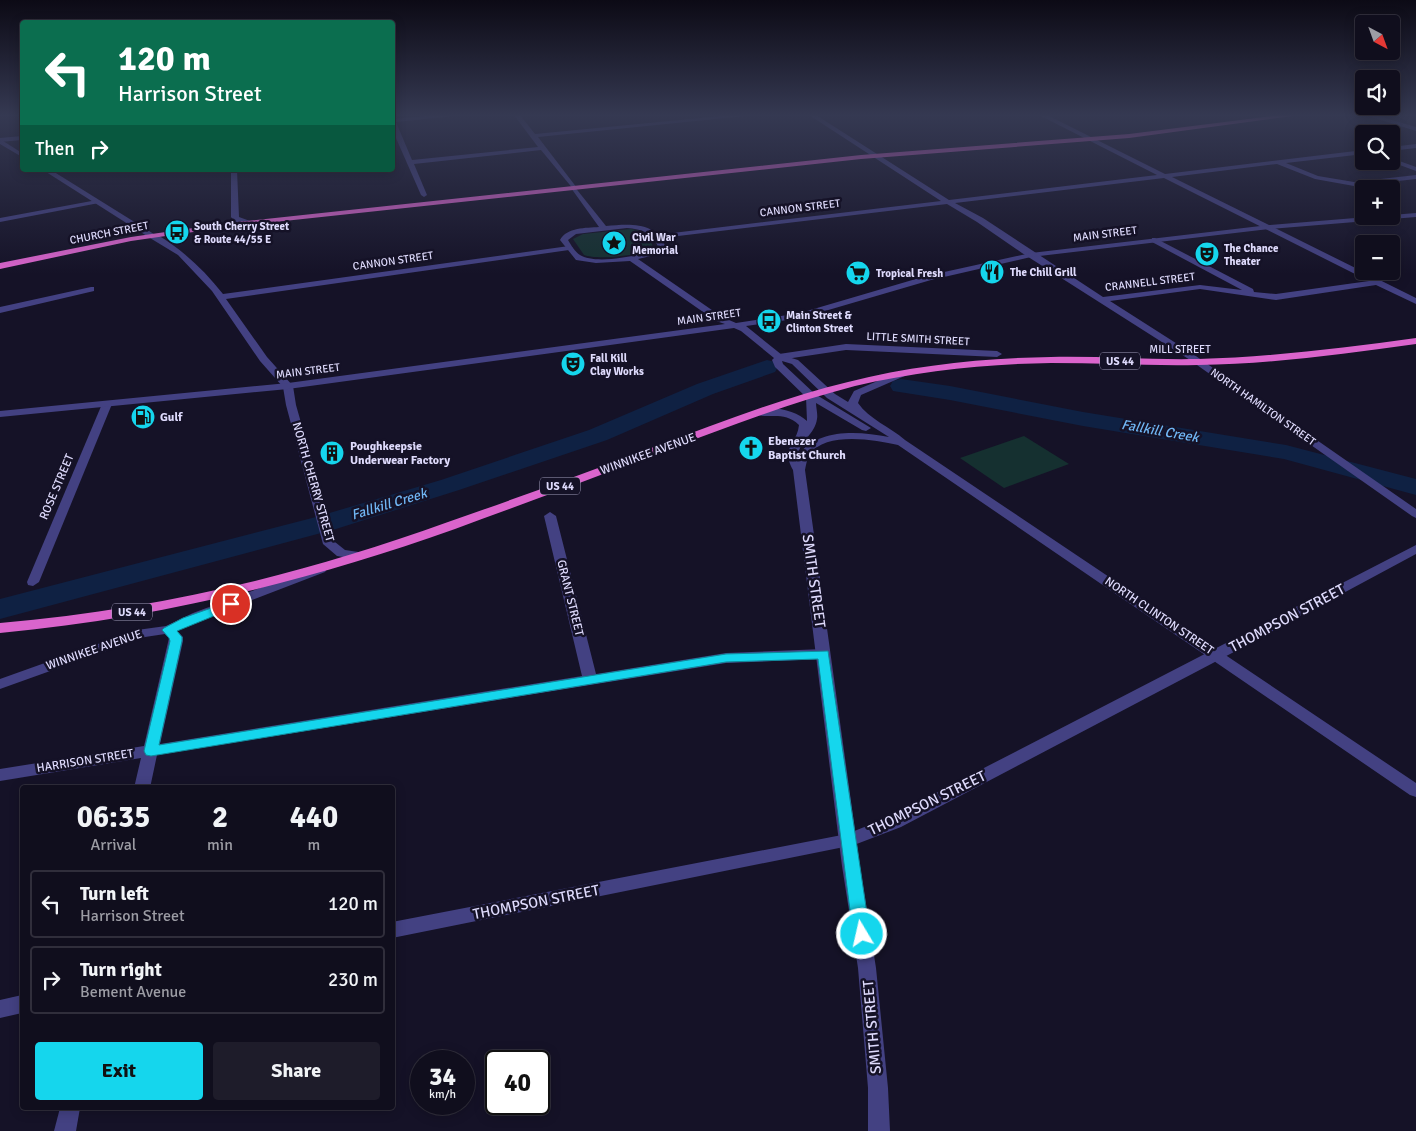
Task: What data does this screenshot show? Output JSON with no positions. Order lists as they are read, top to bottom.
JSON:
{
  "streets": {
    "highway": [
      "CHURCH STREET",
      "MILL STREET",
      "US 44",
      "WINNIKEE AVENUE"
    ],
    "street": [
      "CANNON STREET",
      "MAIN STREET",
      "CRANNELL STREET",
      "LITTLE SMITH STREET",
      "NORTH HAMILTON STREET",
      "NORTH CHERRY STREET",
      "ROSE STREET",
      "SMITH STREET",
      "GRANT STREET",
      "NORTH CLINTON STREET",
      "THOMPSON STREET",
      "HARRISON STREET"
    ]
  },
  "crossings": [
    ["CANNON STREET", "NORTH HAMILTON STREET"],
    ["MAIN STREET", "CRANNELL STREET"],
    ["MAIN STREET", "NORTH HAMILTON STREET"],
    ["MAIN STREET", "NORTH CHERRY STREET"],
    ["MAIN STREET", "ROSE STREET"],
    ["MAIN STREET", "NORTH CLINTON STREET"],
    ["CRANNELL STREET", "NORTH HAMILTON STREET"],
    ["LITTLE SMITH STREET", "NORTH CLINTON STREET"],
    ["MILL STREET", "NORTH HAMILTON STREET"],
    ["MILL STREET", "WINNIKEE AVENUE"],
    ["MILL STREET", "NORTH CLINTON STREET"],
    ["WINNIKEE AVENUE", "NORTH CHERRY STREET"],
    ["WINNIKEE AVENUE", "SMITH STREET"],
    ["WINNIKEE AVENUE", "NORTH CLINTON STREET"],
    ["SMITH STREET", "NORTH CLINTON STREET"],
    ["SMITH STREET", "THOMPSON STREET"],
    ["SMITH STREET", "HARRISON STREET"],
    ["GRANT STREET", "HARRISON STREET"],
    ["NORTH CLINTON STREET", "THOMPSON STREET"]
  ],
  "water": ["Fallkill Creek"],
  "places": {
    "bus stop": ["South Cherry Street & Route 44/55 E", "Main Street & Clinton Street"],
    "place": ["Civil War Memorial"],
    "theatre": ["The Chance Theater", "Fall Kill Clay Works"],
    "restaurant": ["The Chill Grill"],
    "supermarket": ["Tropical Fresh"],
    "fuel station": ["Gulf"],
    "church": ["Ebenezer Baptist Church"],
    "building": ["Poughkeepsie Underwear Factory"]
  },
  "north": "bottom right",
  "page": {
    "map_buttons": ["+", "−"],
    "turn": ["120 m", "Harrison Street"],
    "then": "Then",
    "eta": [
      "06:35",
      "Arrival",
      "2",
      "min",
      "440",
      "m"
    ],
    "list": [
      {
        "name": "Turn left",
        "note": "Harrison Street",
        "value": "120 m"
      },
      {
        "name": "Turn right",
        "note": "Bement Avenue",
        "value": "230 m"
      }
    ],
    "buttons": ["Exit", "Share"],
    "speed": "34 km/h",
    "limit": "40"
  }
}
